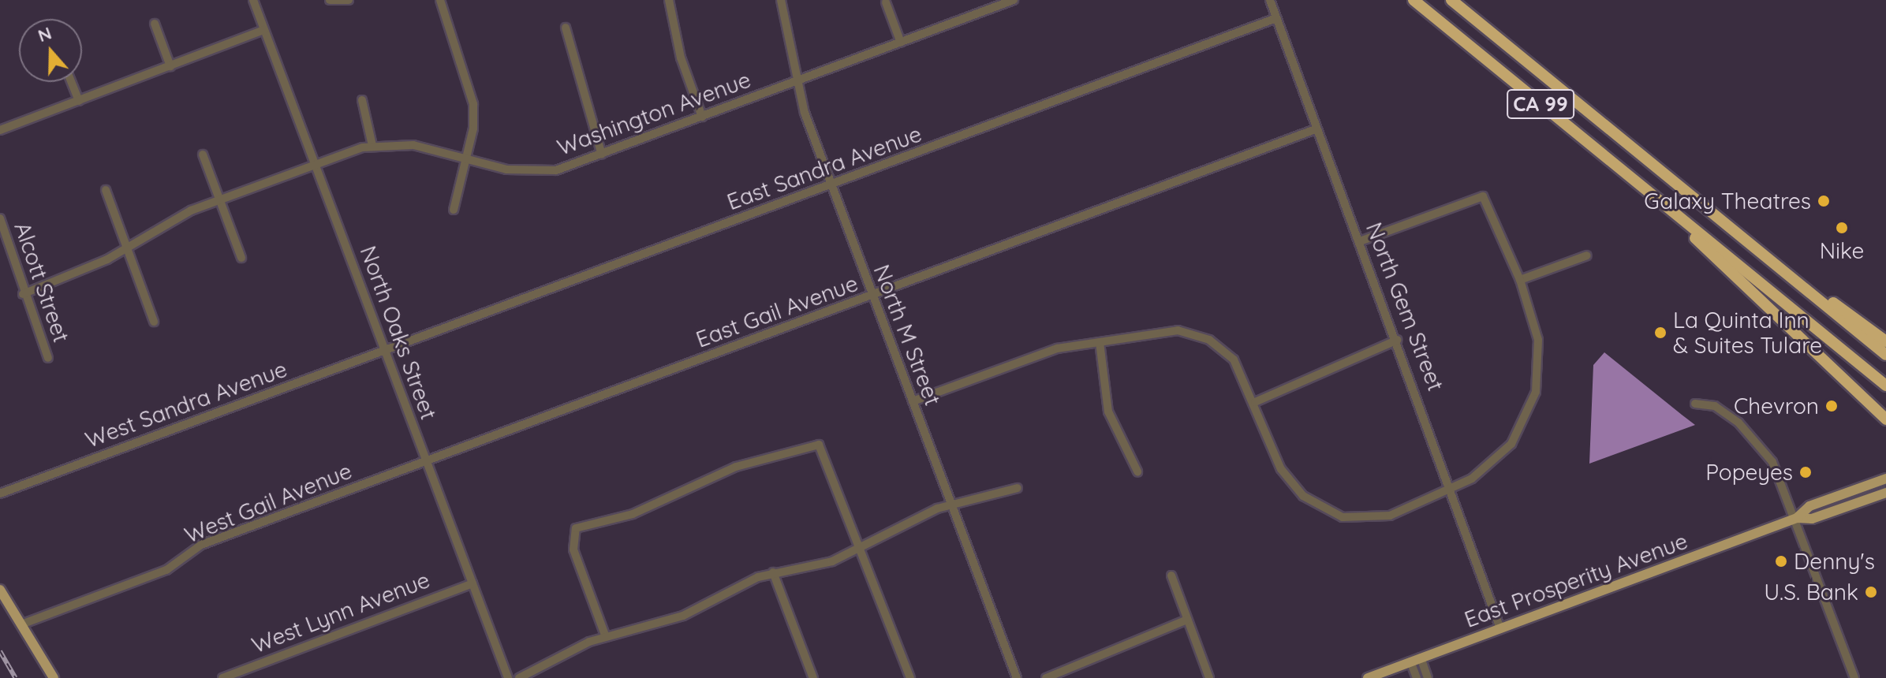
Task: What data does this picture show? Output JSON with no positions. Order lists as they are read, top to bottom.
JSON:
{
  "streets": {
    "highway": ["CA 99"],
    "main road": ["East Prosperity Avenue"],
    "street": [
      "Washington Avenue",
      "East Sandra Avenue",
      "Alcott Street",
      "North Gem Street",
      "East Gail Avenue",
      "North Oaks Street",
      "North M Street",
      "West Sandra Avenue",
      "West Gail Avenue",
      "West Lynn Avenue"
    ]
  },
  "crossings": [
    ["Washington Avenue", "Alcott Street"],
    ["Washington Avenue", "North Oaks Street"],
    ["Washington Avenue", "North M Street"],
    ["East Sandra Avenue", "North Gem Street"],
    ["East Sandra Avenue", "North Oaks Street"],
    ["East Sandra Avenue", "North M Street"],
    ["East Sandra Avenue", "West Sandra Avenue"],
    ["North Gem Street", "East Gail Avenue"],
    ["North Gem Street", "East Prosperity Avenue"],
    ["East Gail Avenue", "North Oaks Street"],
    ["East Gail Avenue", "North M Street"],
    ["East Gail Avenue", "West Gail Avenue"],
    ["North Oaks Street", "West Sandra Avenue"],
    ["North Oaks Street", "West Gail Avenue"],
    ["North Oaks Street", "West Lynn Avenue"]
  ],
  "places": [
    "Galaxy Theatres",
    "Nike",
    "La Quinta Inn & Suites Tulare",
    "Chevron",
    "Popeyes",
    "Denny's",
    "U.S. Bank"
  ],
  "north": "top"
}
